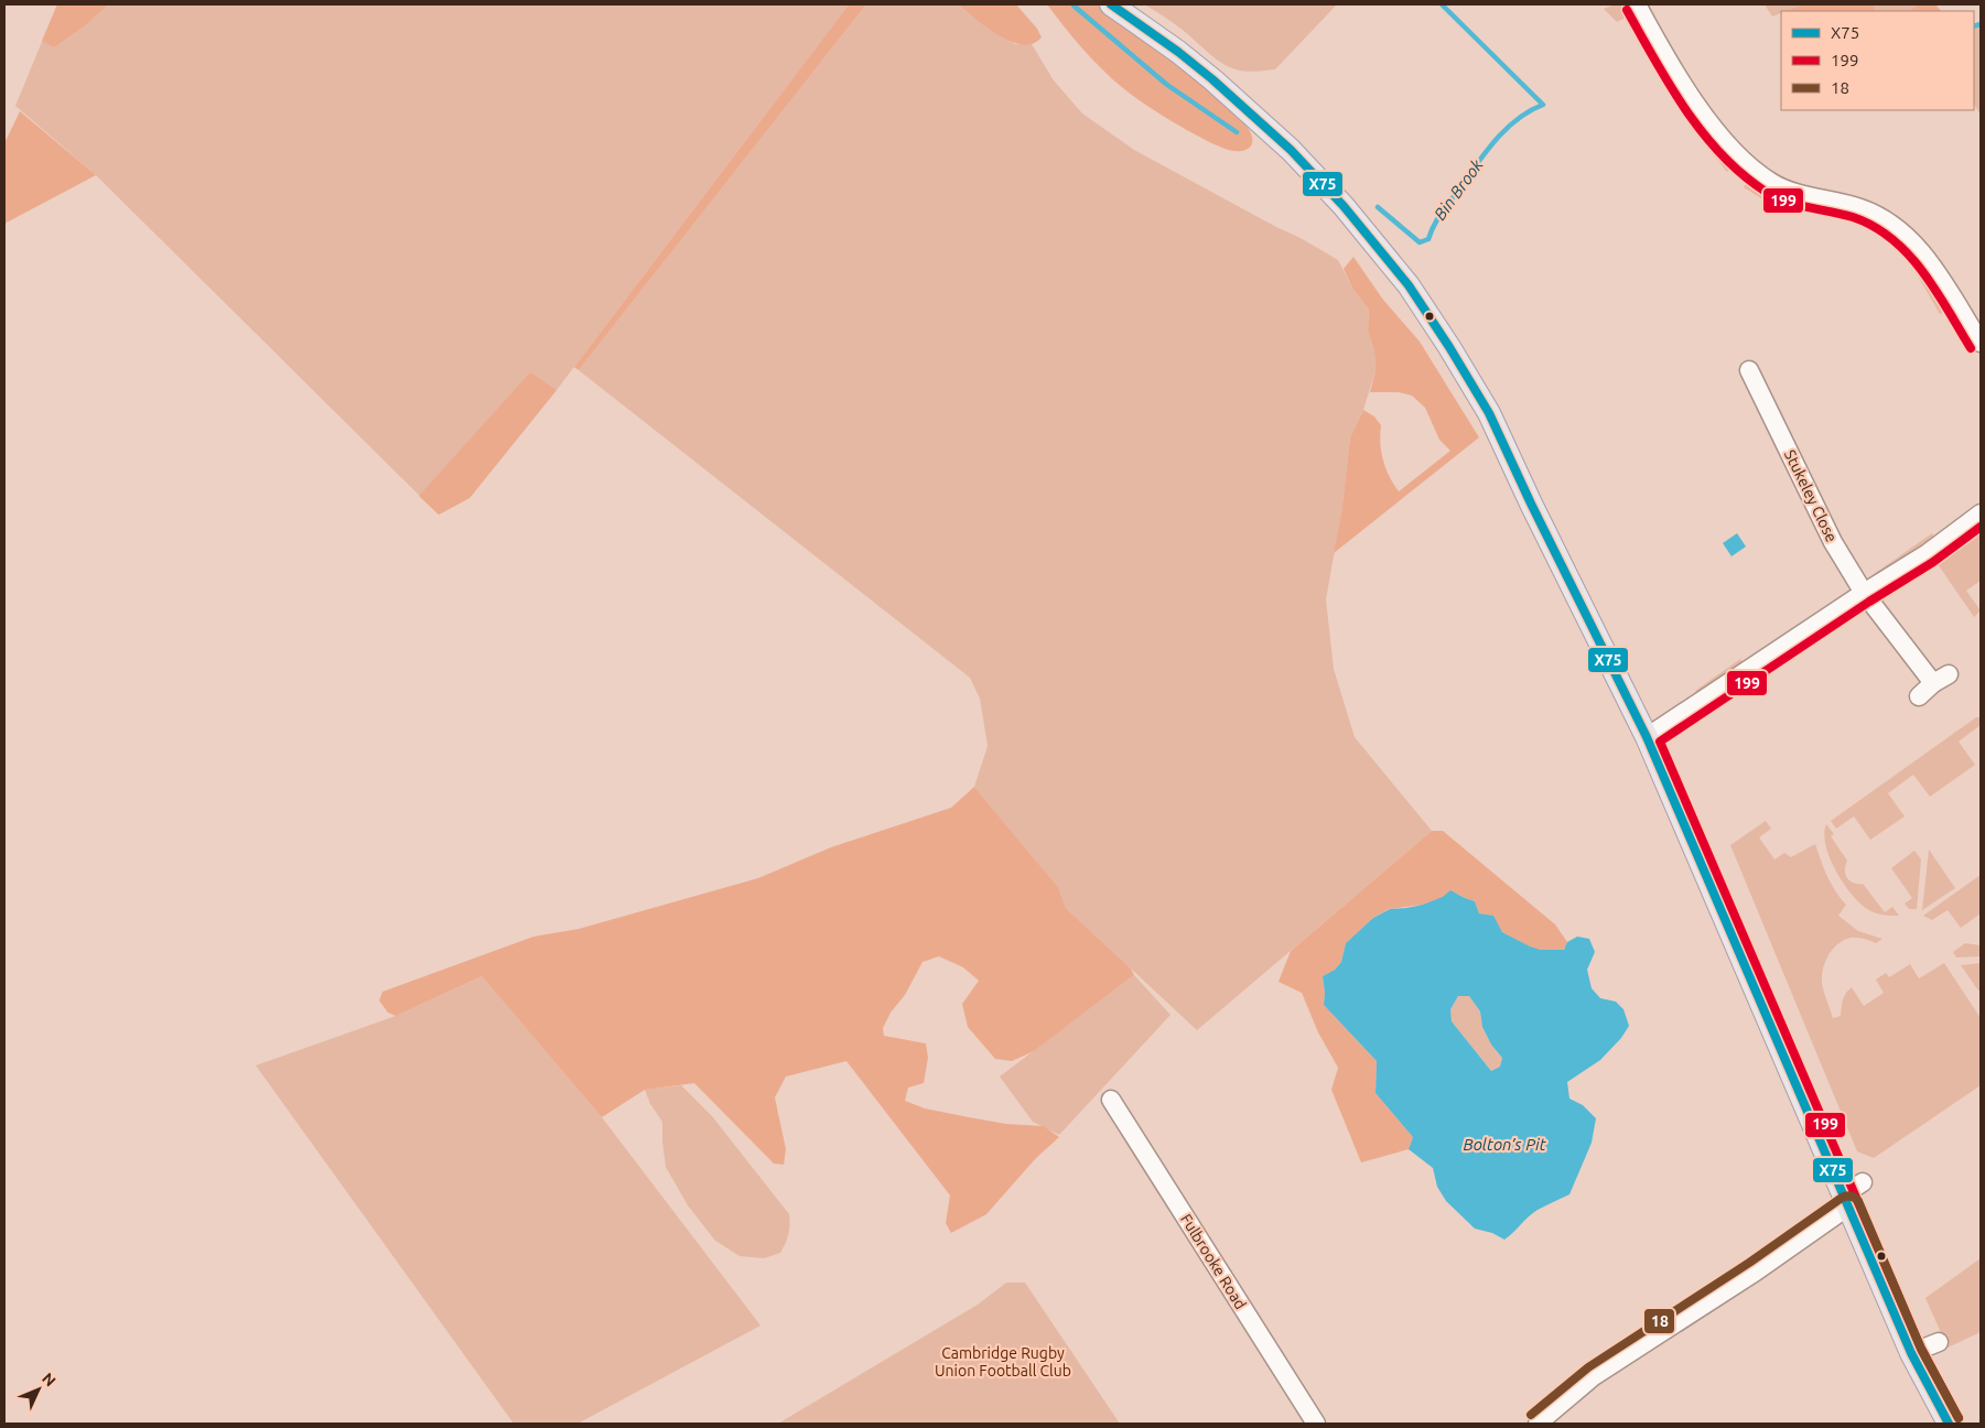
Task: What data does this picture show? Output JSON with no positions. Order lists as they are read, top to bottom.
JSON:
{
  "streets": {
    "street": ["Stukeley Close", "Fulbrooke Road"]
  },
  "water": ["Bin Brook", "Bolton’s Pit"],
  "parks": ["Cambridge Rugby Union Football Club"],
  "lines": ["transit line X75", "transit line 199", "transit line 18"],
  "legend": ["X75", "199", "18"],
  "north": "top right"
}
